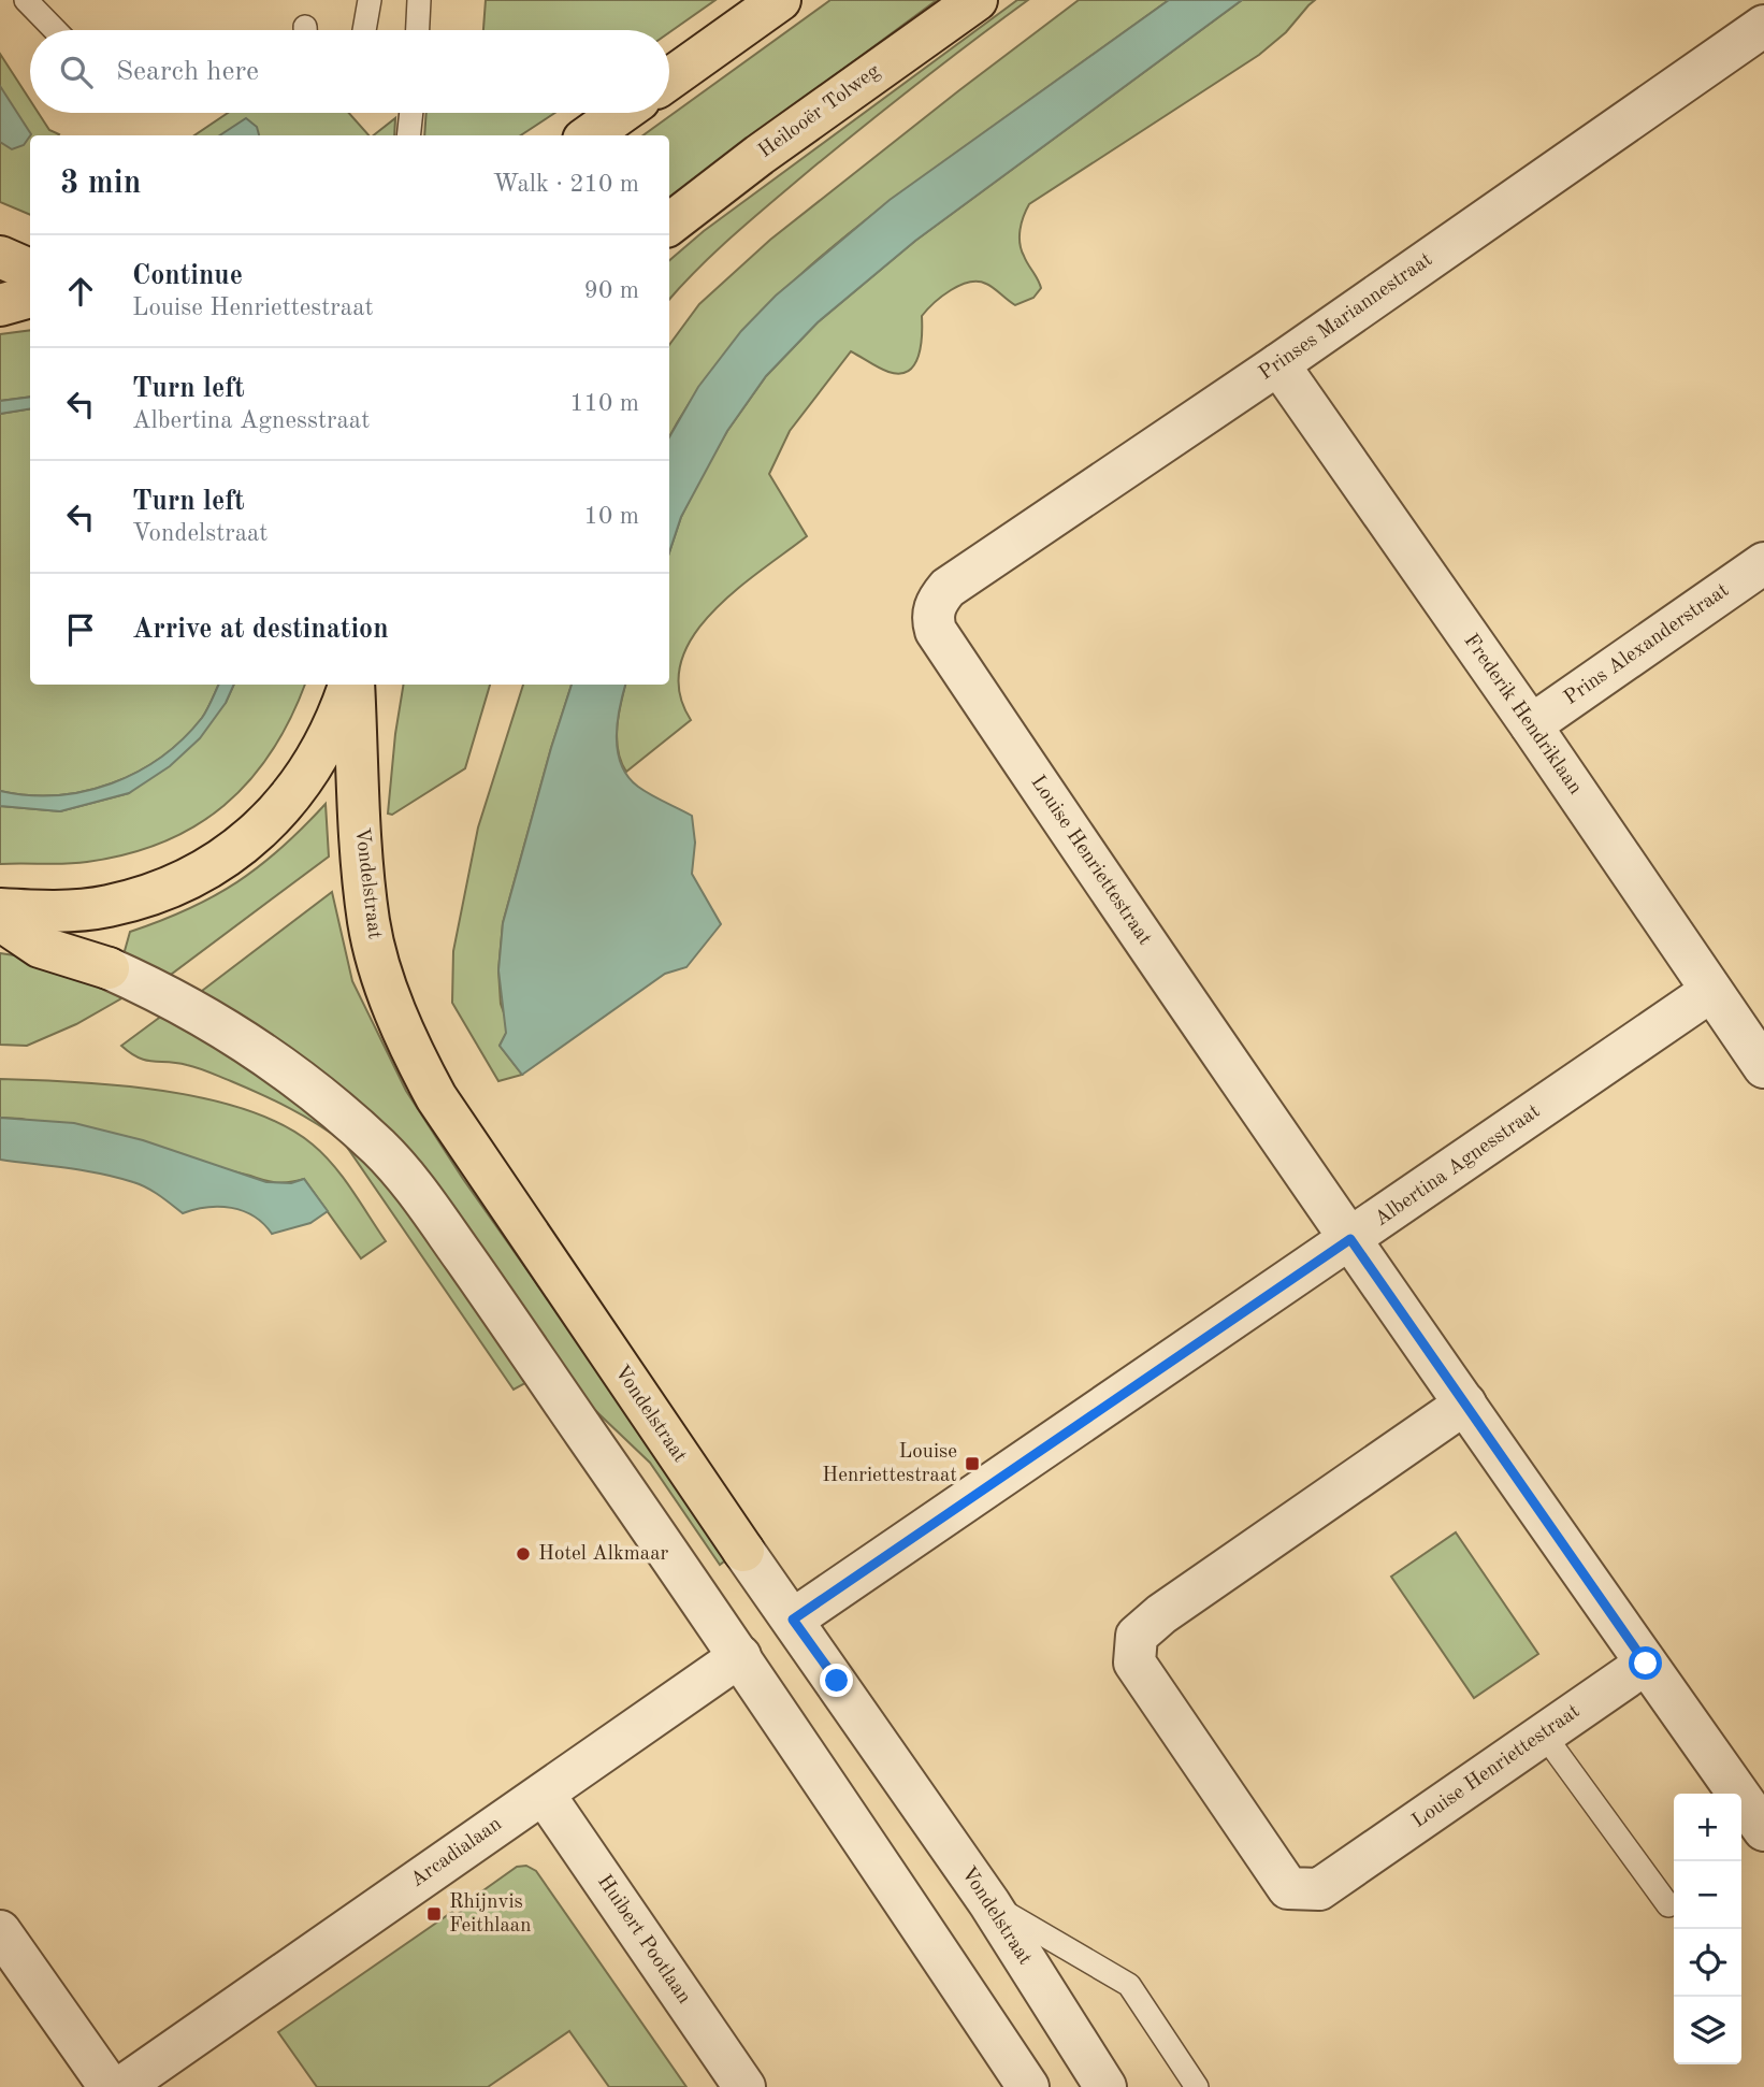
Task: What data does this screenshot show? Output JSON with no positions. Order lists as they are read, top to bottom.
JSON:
{
  "streets": {
    "highway": ["Heilooër Tolweg", "Vondelstraat"],
    "street": [
      "Prinses Mariannestraat",
      "Prins Alexanderstraat",
      "Frederik Hendriklaan",
      "Louise Henriettestraat",
      "Albertina Agnesstraat",
      "Arcadialaan",
      "Huibert Pootlaan"
    ]
  },
  "crossings": [
    ["Prinses Mariannestraat", "Frederik Hendriklaan"],
    ["Prinses Mariannestraat", "Louise Henriettestraat"],
    ["Prins Alexanderstraat", "Frederik Hendriklaan"],
    ["Frederik Hendriklaan", "Albertina Agnesstraat"],
    ["Louise Henriettestraat", "Albertina Agnesstraat"],
    ["Vondelstraat", "Albertina Agnesstraat"],
    ["Vondelstraat", "Arcadialaan"],
    ["Albertina Agnesstraat", "Arcadialaan"],
    ["Arcadialaan", "Huibert Pootlaan"]
  ],
  "places": {
    "transit": ["Louise Henriettestraat", "Rhijnvis Feithlaan"],
    "other": ["Hotel Alkmaar"]
  },
  "page": {
    "search": "Search here",
    "heading": ["3 min", "Walk · 210 m"],
    "list": [
      ["Continue", "Louise Henriettestraat", "90 m"],
      ["Turn left", "Albertina Agnesstraat", "110 m"],
      ["Turn left", "Vondelstraat", "10 m"],
      "Arrive at destination"
    ],
    "map_buttons": ["+", "−"]
  }
}
